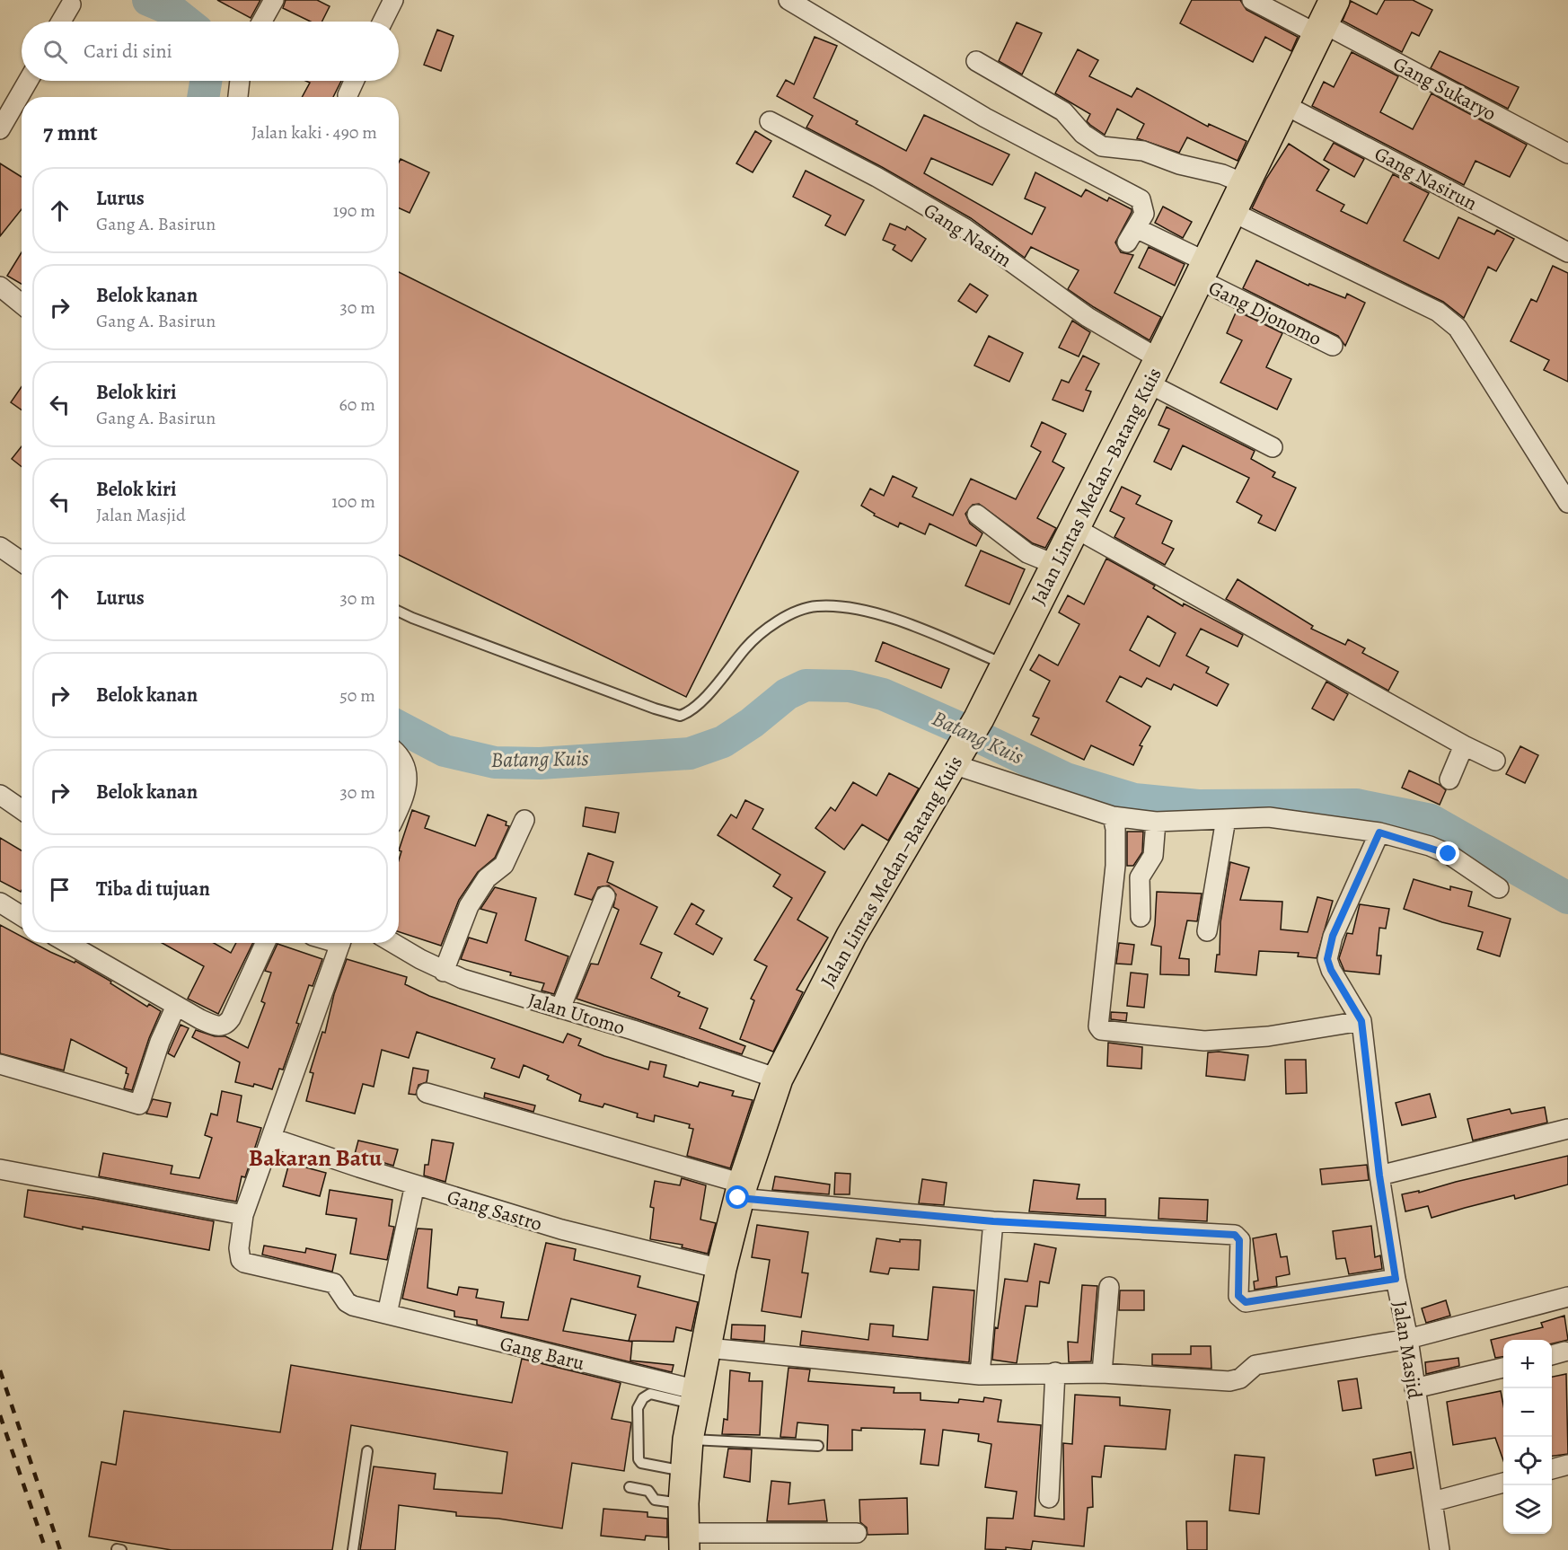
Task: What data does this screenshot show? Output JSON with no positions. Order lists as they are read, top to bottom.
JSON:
{
  "streets": {
    "highway": ["Jalan Lintas Medan–Batang Kuis"],
    "street": [
      "Gang Sukaryo",
      "Gang Nasirun",
      "Gang Nasim",
      "Gang Djonomo",
      "Jalan Utomo",
      "Gang Sastro",
      "Jalan Masjid",
      "Gang Baru"
    ]
  },
  "crossings": [
    ["Gang Sukaryo", "Jalan Lintas Medan–Batang Kuis"],
    ["Gang Nasirun", "Jalan Lintas Medan–Batang Kuis"],
    ["Gang Nasim", "Jalan Lintas Medan–Batang Kuis"],
    ["Gang Djonomo", "Jalan Lintas Medan–Batang Kuis"],
    ["Jalan Lintas Medan–Batang Kuis", "Jalan Utomo"],
    ["Jalan Lintas Medan–Batang Kuis", "Gang Sastro"],
    ["Jalan Lintas Medan–Batang Kuis", "Gang Baru"]
  ],
  "districts": ["Bakaran Batu"],
  "water": ["Batang Kuis"],
  "page": {
    "search": "Cari di sini",
    "heading": ["7 mnt", "Jalan kaki · 490 m"],
    "list": [
      ["Lurus", "Gang A. Basirun", "190 m"],
      ["Belok kanan", "Gang A. Basirun", "30 m"],
      ["Belok kiri", "Gang A. Basirun", "60 m"],
      ["Belok kiri", "Jalan Masjid", "100 m"],
      ["Lurus", "30 m"],
      ["Belok kanan", "50 m"],
      ["Belok kanan", "30 m"],
      "Tiba di tujuan"
    ],
    "map_buttons": ["+", "−"]
  }
}
